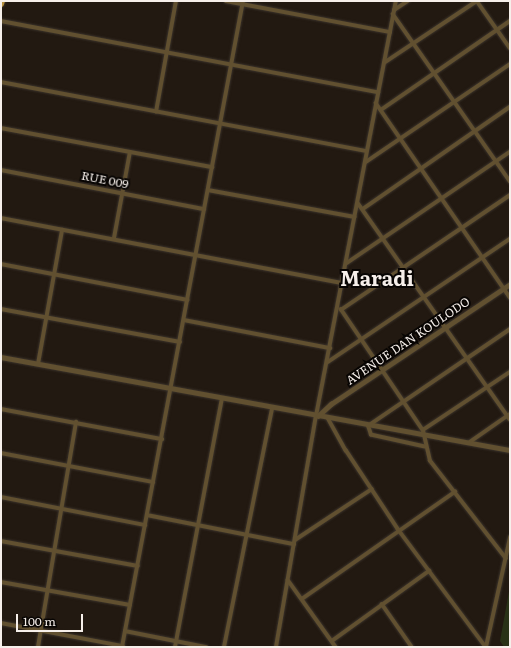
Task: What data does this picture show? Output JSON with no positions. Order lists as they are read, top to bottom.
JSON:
{
  "streets": {
    "street": ["RUE 009", "AVENUE DAN KOULODO"]
  },
  "districts": ["Maradi"],
  "scale_bar": "100 m"
}
